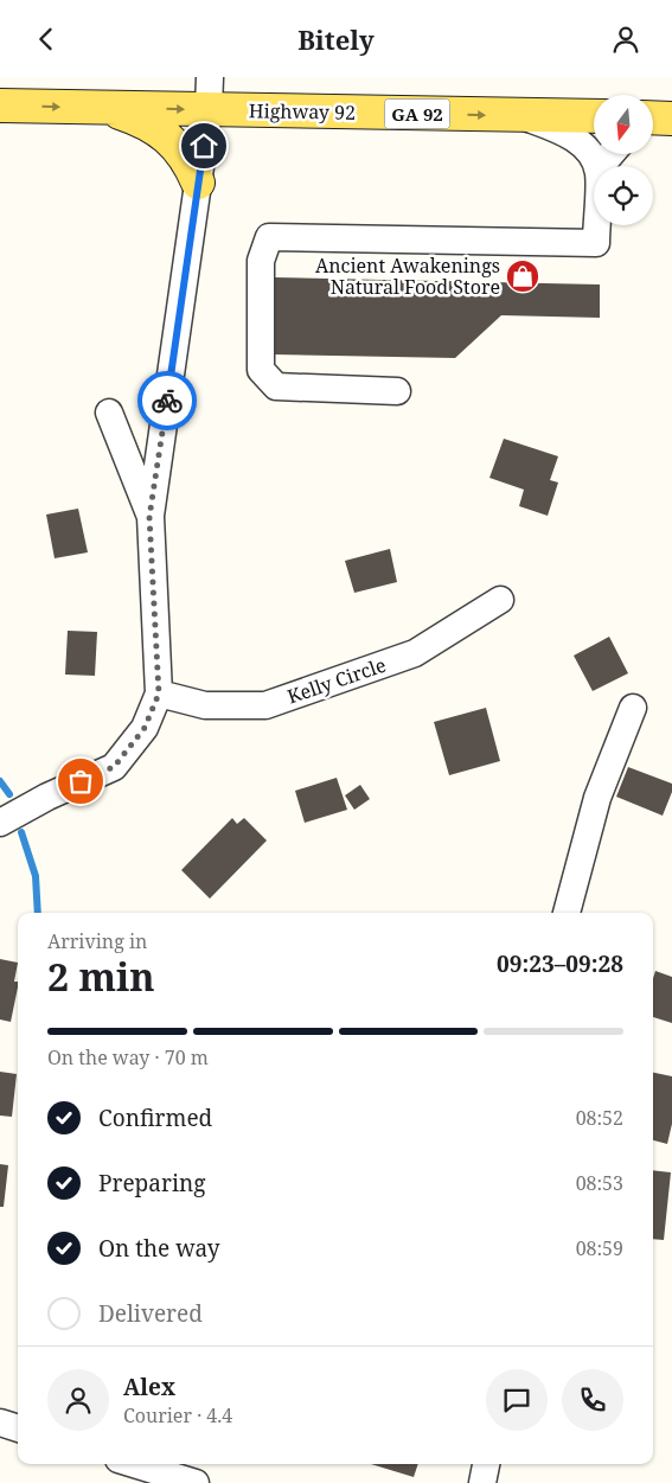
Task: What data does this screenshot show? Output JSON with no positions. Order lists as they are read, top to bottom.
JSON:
{
  "streets": {
    "main road": ["Highway 92", "GA 92"],
    "street": ["Kelly Circle"]
  },
  "one_way": ["Highway 92"],
  "places": {
    "shop": ["Ancient Awakenings Natural Food Store"]
  },
  "north": "bottom",
  "page": {
    "header": "Bitely",
    "heading": ["2 min", "Arriving in", "09:23–09:28"],
    "panel": ["Alex", "Courier · 4.4"],
    "bar": "On the way · 70 m",
    "list": [
      ["Confirmed", "08:52"],
      ["Preparing", "08:53"],
      ["On the way", "08:59"],
      "Delivered"
    ]
  }
}
